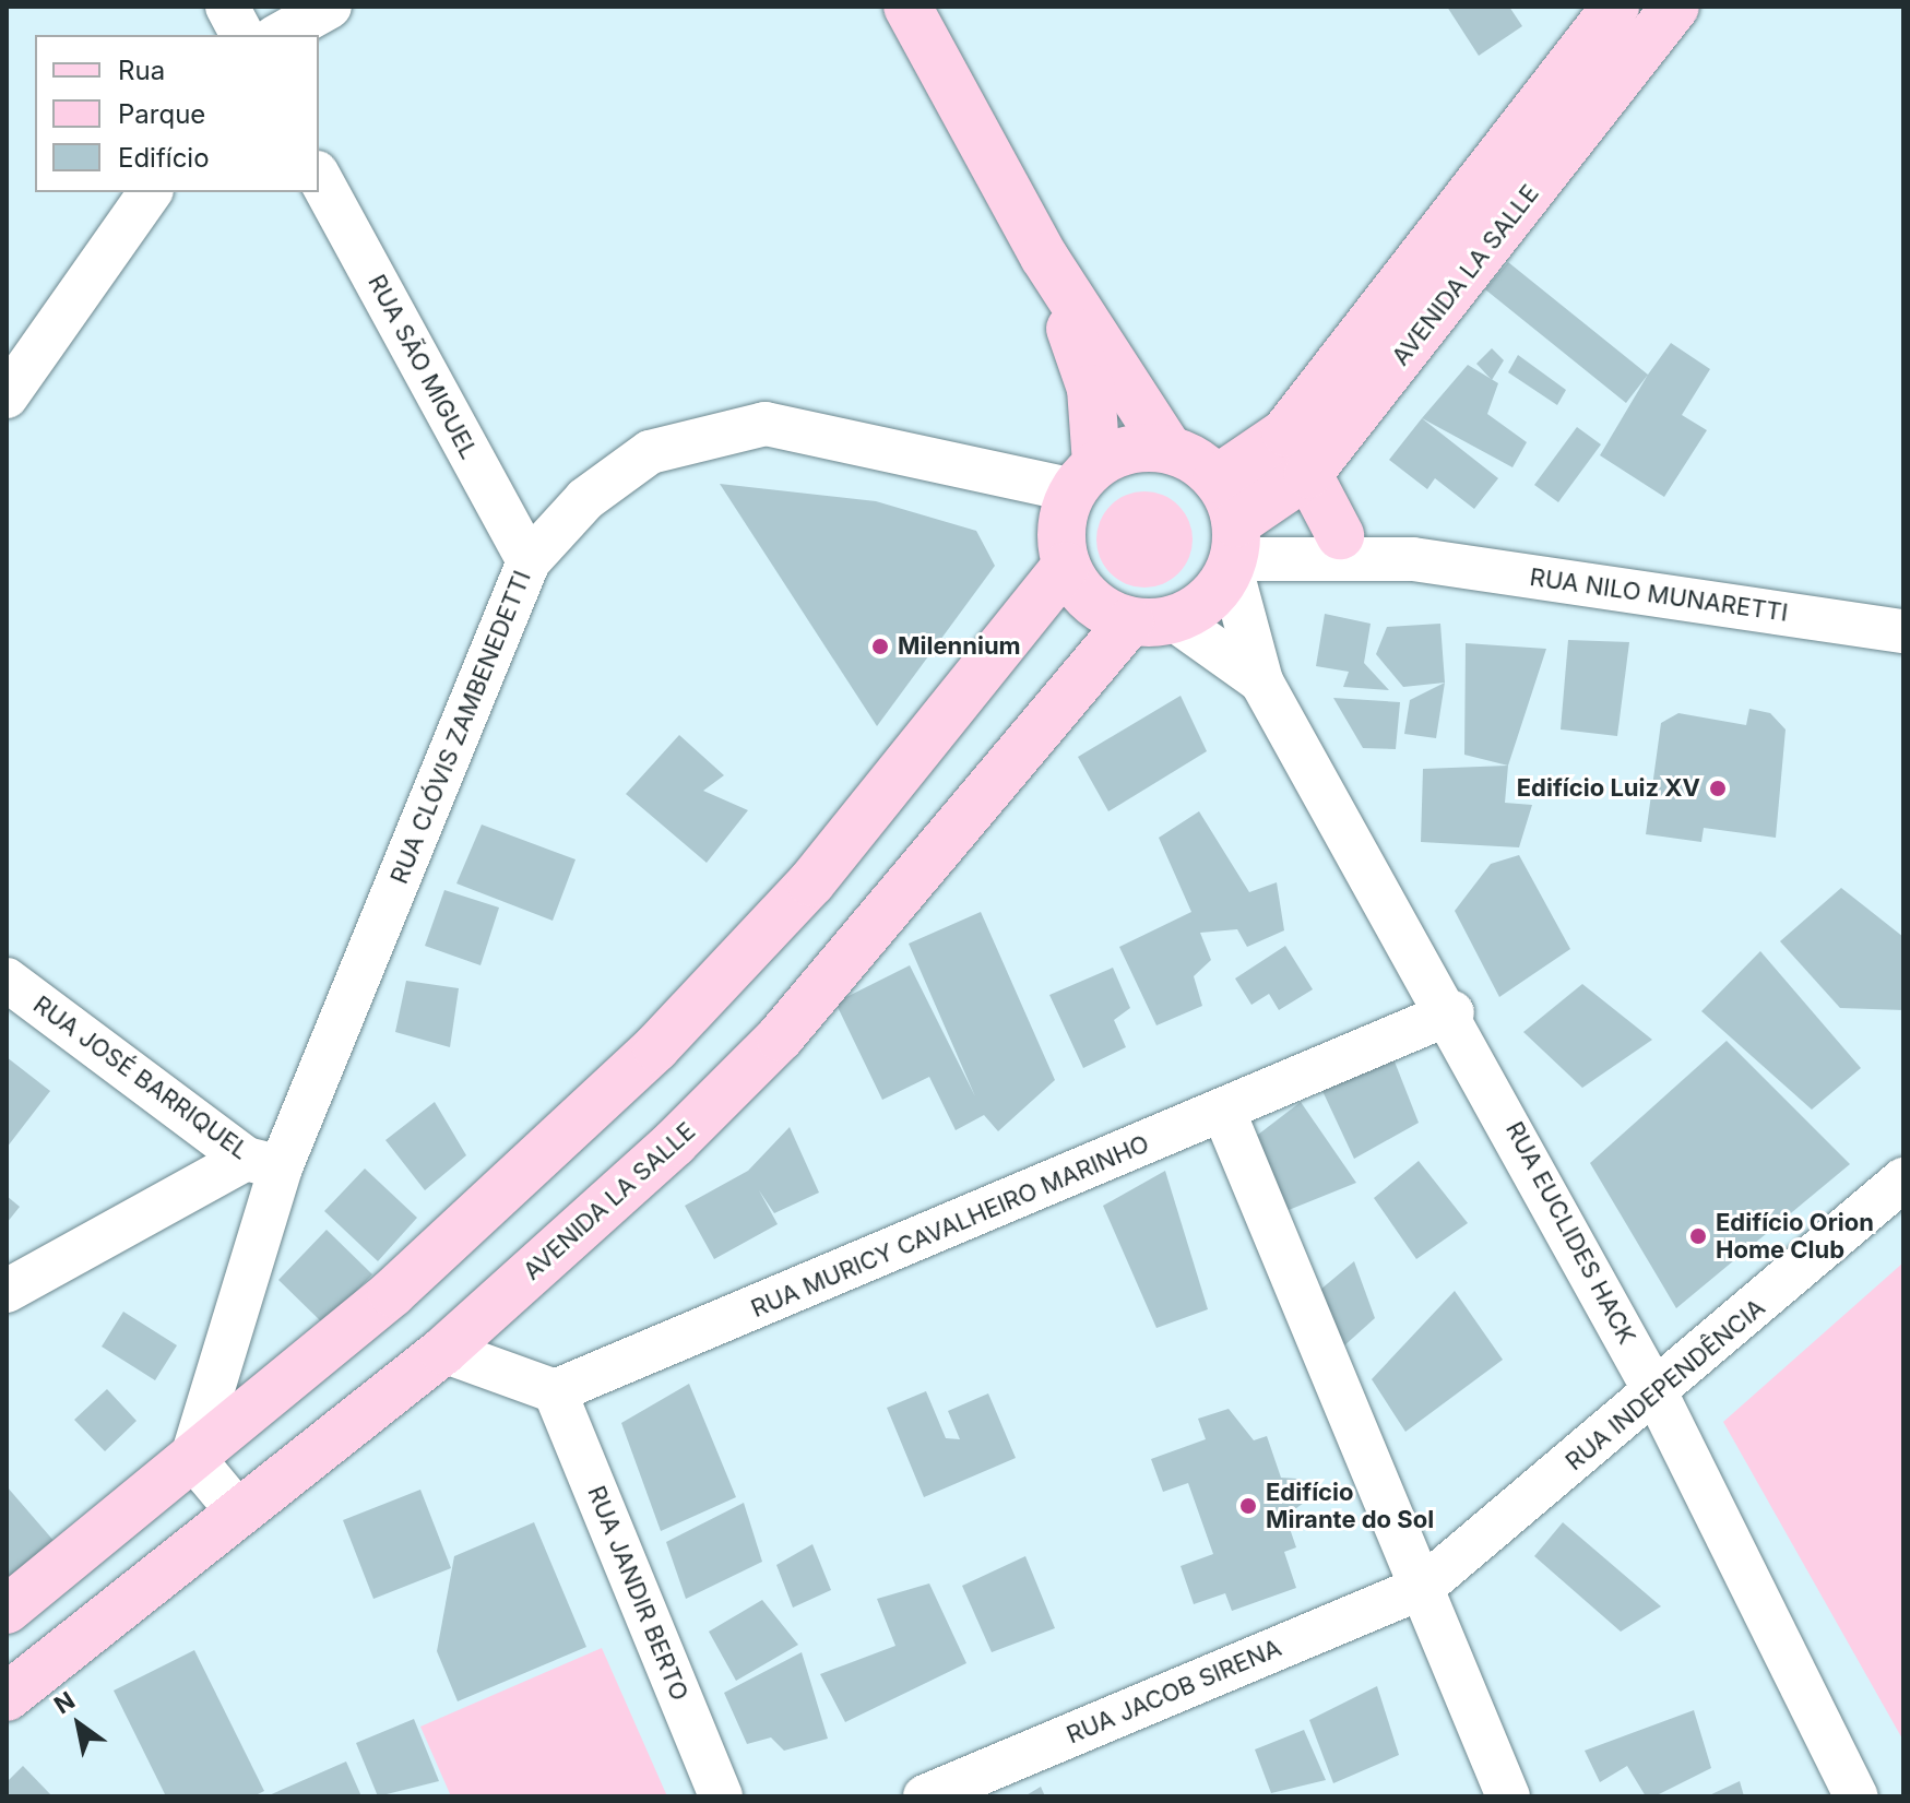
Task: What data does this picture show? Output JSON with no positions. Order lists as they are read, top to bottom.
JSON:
{
  "streets": {
    "main road": ["AVENIDA LA SALLE"],
    "street": [
      "RUA SÃO MIGUEL",
      "RUA NILO MUNARETTI",
      "RUA CLÓVIS ZAMBENEDETTI",
      "RUA JOSÉ BARRIQUEL",
      "RUA MURICY CAVALHEIRO MARINHO",
      "RUA EUCLIDES HACK",
      "RUA INDEPENDÊNCIA",
      "RUA JANDIR BERTO",
      "RUA JACOB SIRENA"
    ]
  },
  "crossings": [
    ["AVENIDA LA SALLE", "RUA NILO MUNARETTI"],
    ["AVENIDA LA SALLE", "RUA CLÓVIS ZAMBENEDETTI"],
    ["AVENIDA LA SALLE", "RUA EUCLIDES HACK"],
    ["RUA SÃO MIGUEL", "RUA CLÓVIS ZAMBENEDETTI"],
    ["RUA NILO MUNARETTI", "RUA CLÓVIS ZAMBENEDETTI"],
    ["RUA NILO MUNARETTI", "RUA EUCLIDES HACK"],
    ["RUA CLÓVIS ZAMBENEDETTI", "RUA JOSÉ BARRIQUEL"],
    ["RUA CLÓVIS ZAMBENEDETTI", "RUA EUCLIDES HACK"],
    ["RUA MURICY CAVALHEIRO MARINHO", "RUA EUCLIDES HACK"],
    ["RUA MURICY CAVALHEIRO MARINHO", "RUA JANDIR BERTO"],
    ["RUA EUCLIDES HACK", "RUA INDEPENDÊNCIA"],
    ["RUA INDEPENDÊNCIA", "RUA JACOB SIRENA"]
  ],
  "places": [
    "Milennium",
    "Edifício Luiz XV",
    "Edifício Orion Home Club",
    "Edifício Mirante do Sol"
  ],
  "legend": ["Rua", "Parque", "Edifício"],
  "north": "top left"
}
